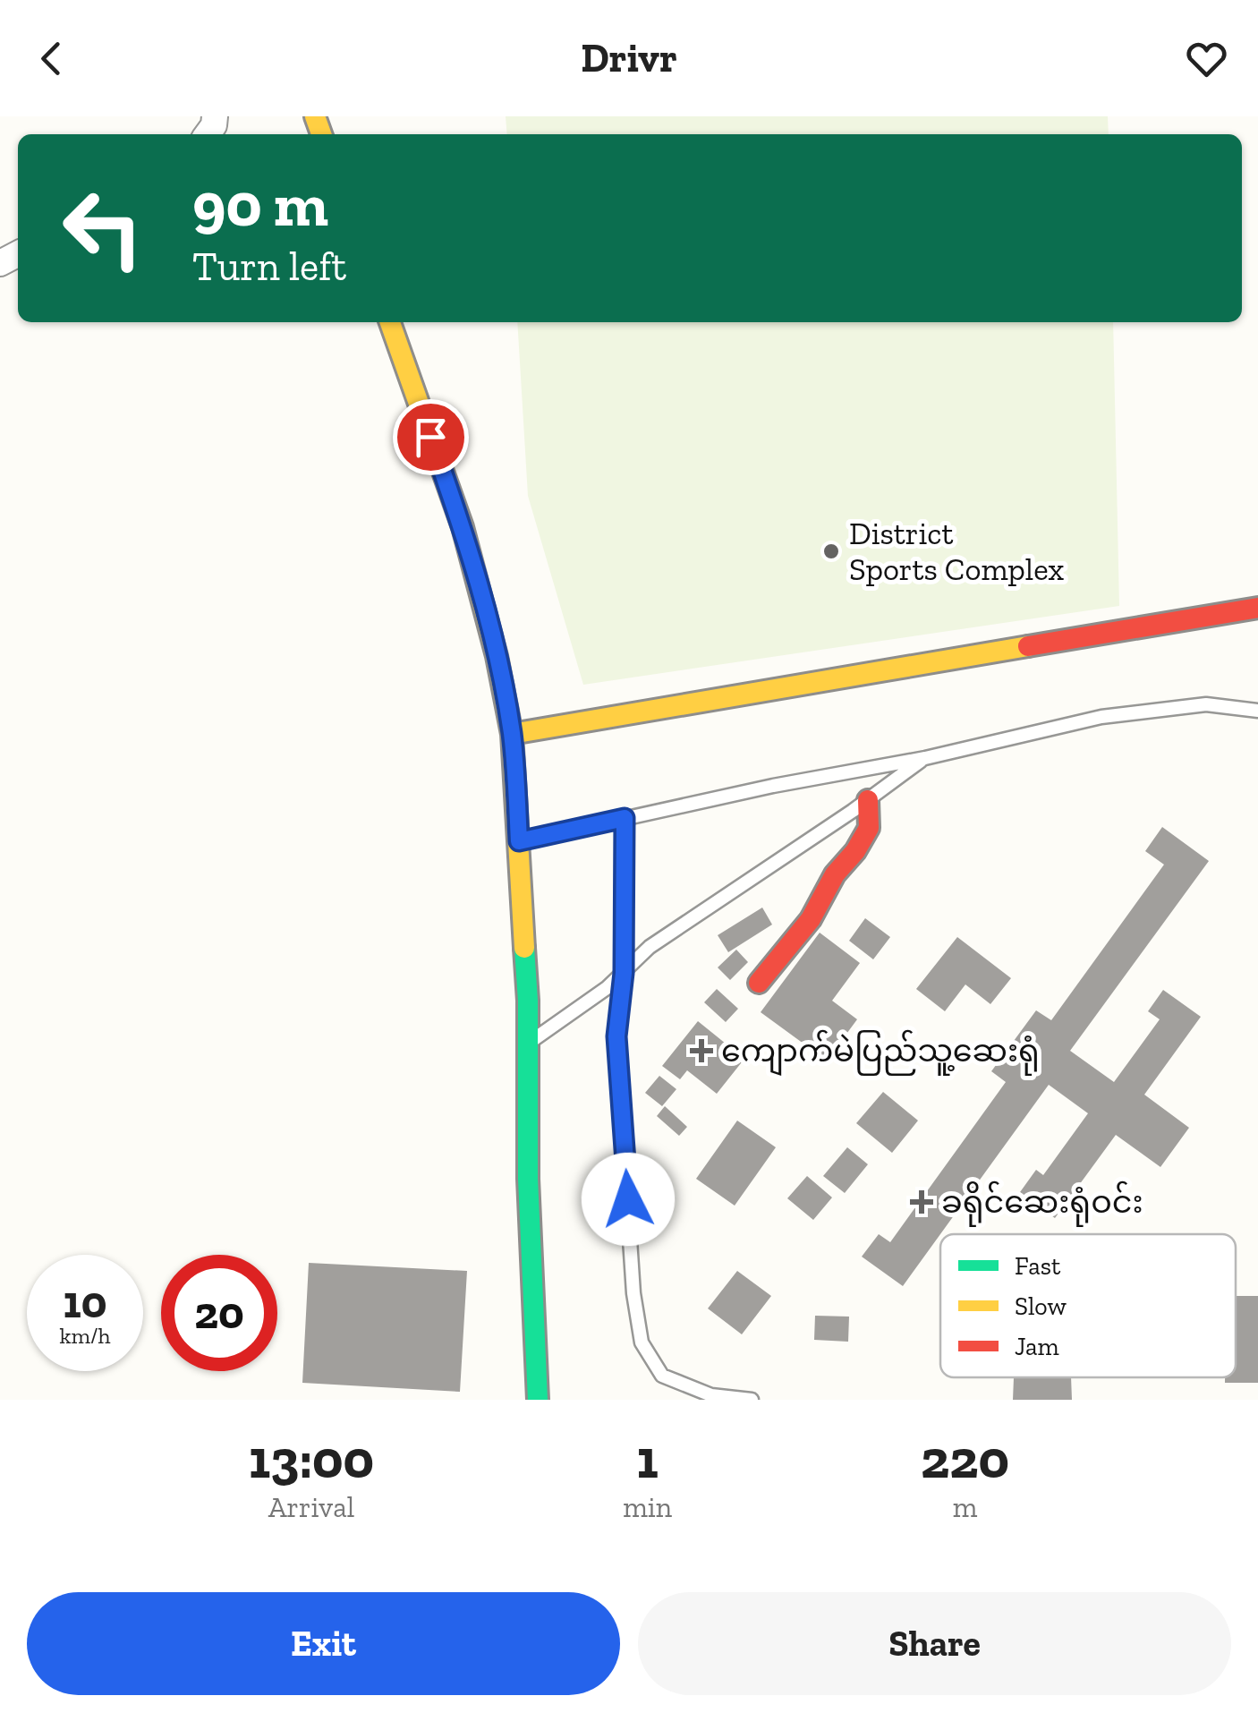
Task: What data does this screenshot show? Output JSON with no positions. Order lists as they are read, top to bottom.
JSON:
{
  "places": {
    "other": ["District Sports Complex"],
    "health": ["ကျောက်မဲပြည်သူ့ဆေးရုံ", "ခရိုင်ဆေးရုံဝင်း"]
  },
  "legend": ["Fast", "Slow", "Jam"],
  "page": {
    "header": "Drivr",
    "turn": ["90 m", "Turn left"],
    "speed": "10 km/h",
    "limit": "20",
    "eta": [
      "13:00",
      "Arrival",
      "1",
      "min",
      "220",
      "m"
    ],
    "buttons": ["Exit", "Share"]
  }
}
